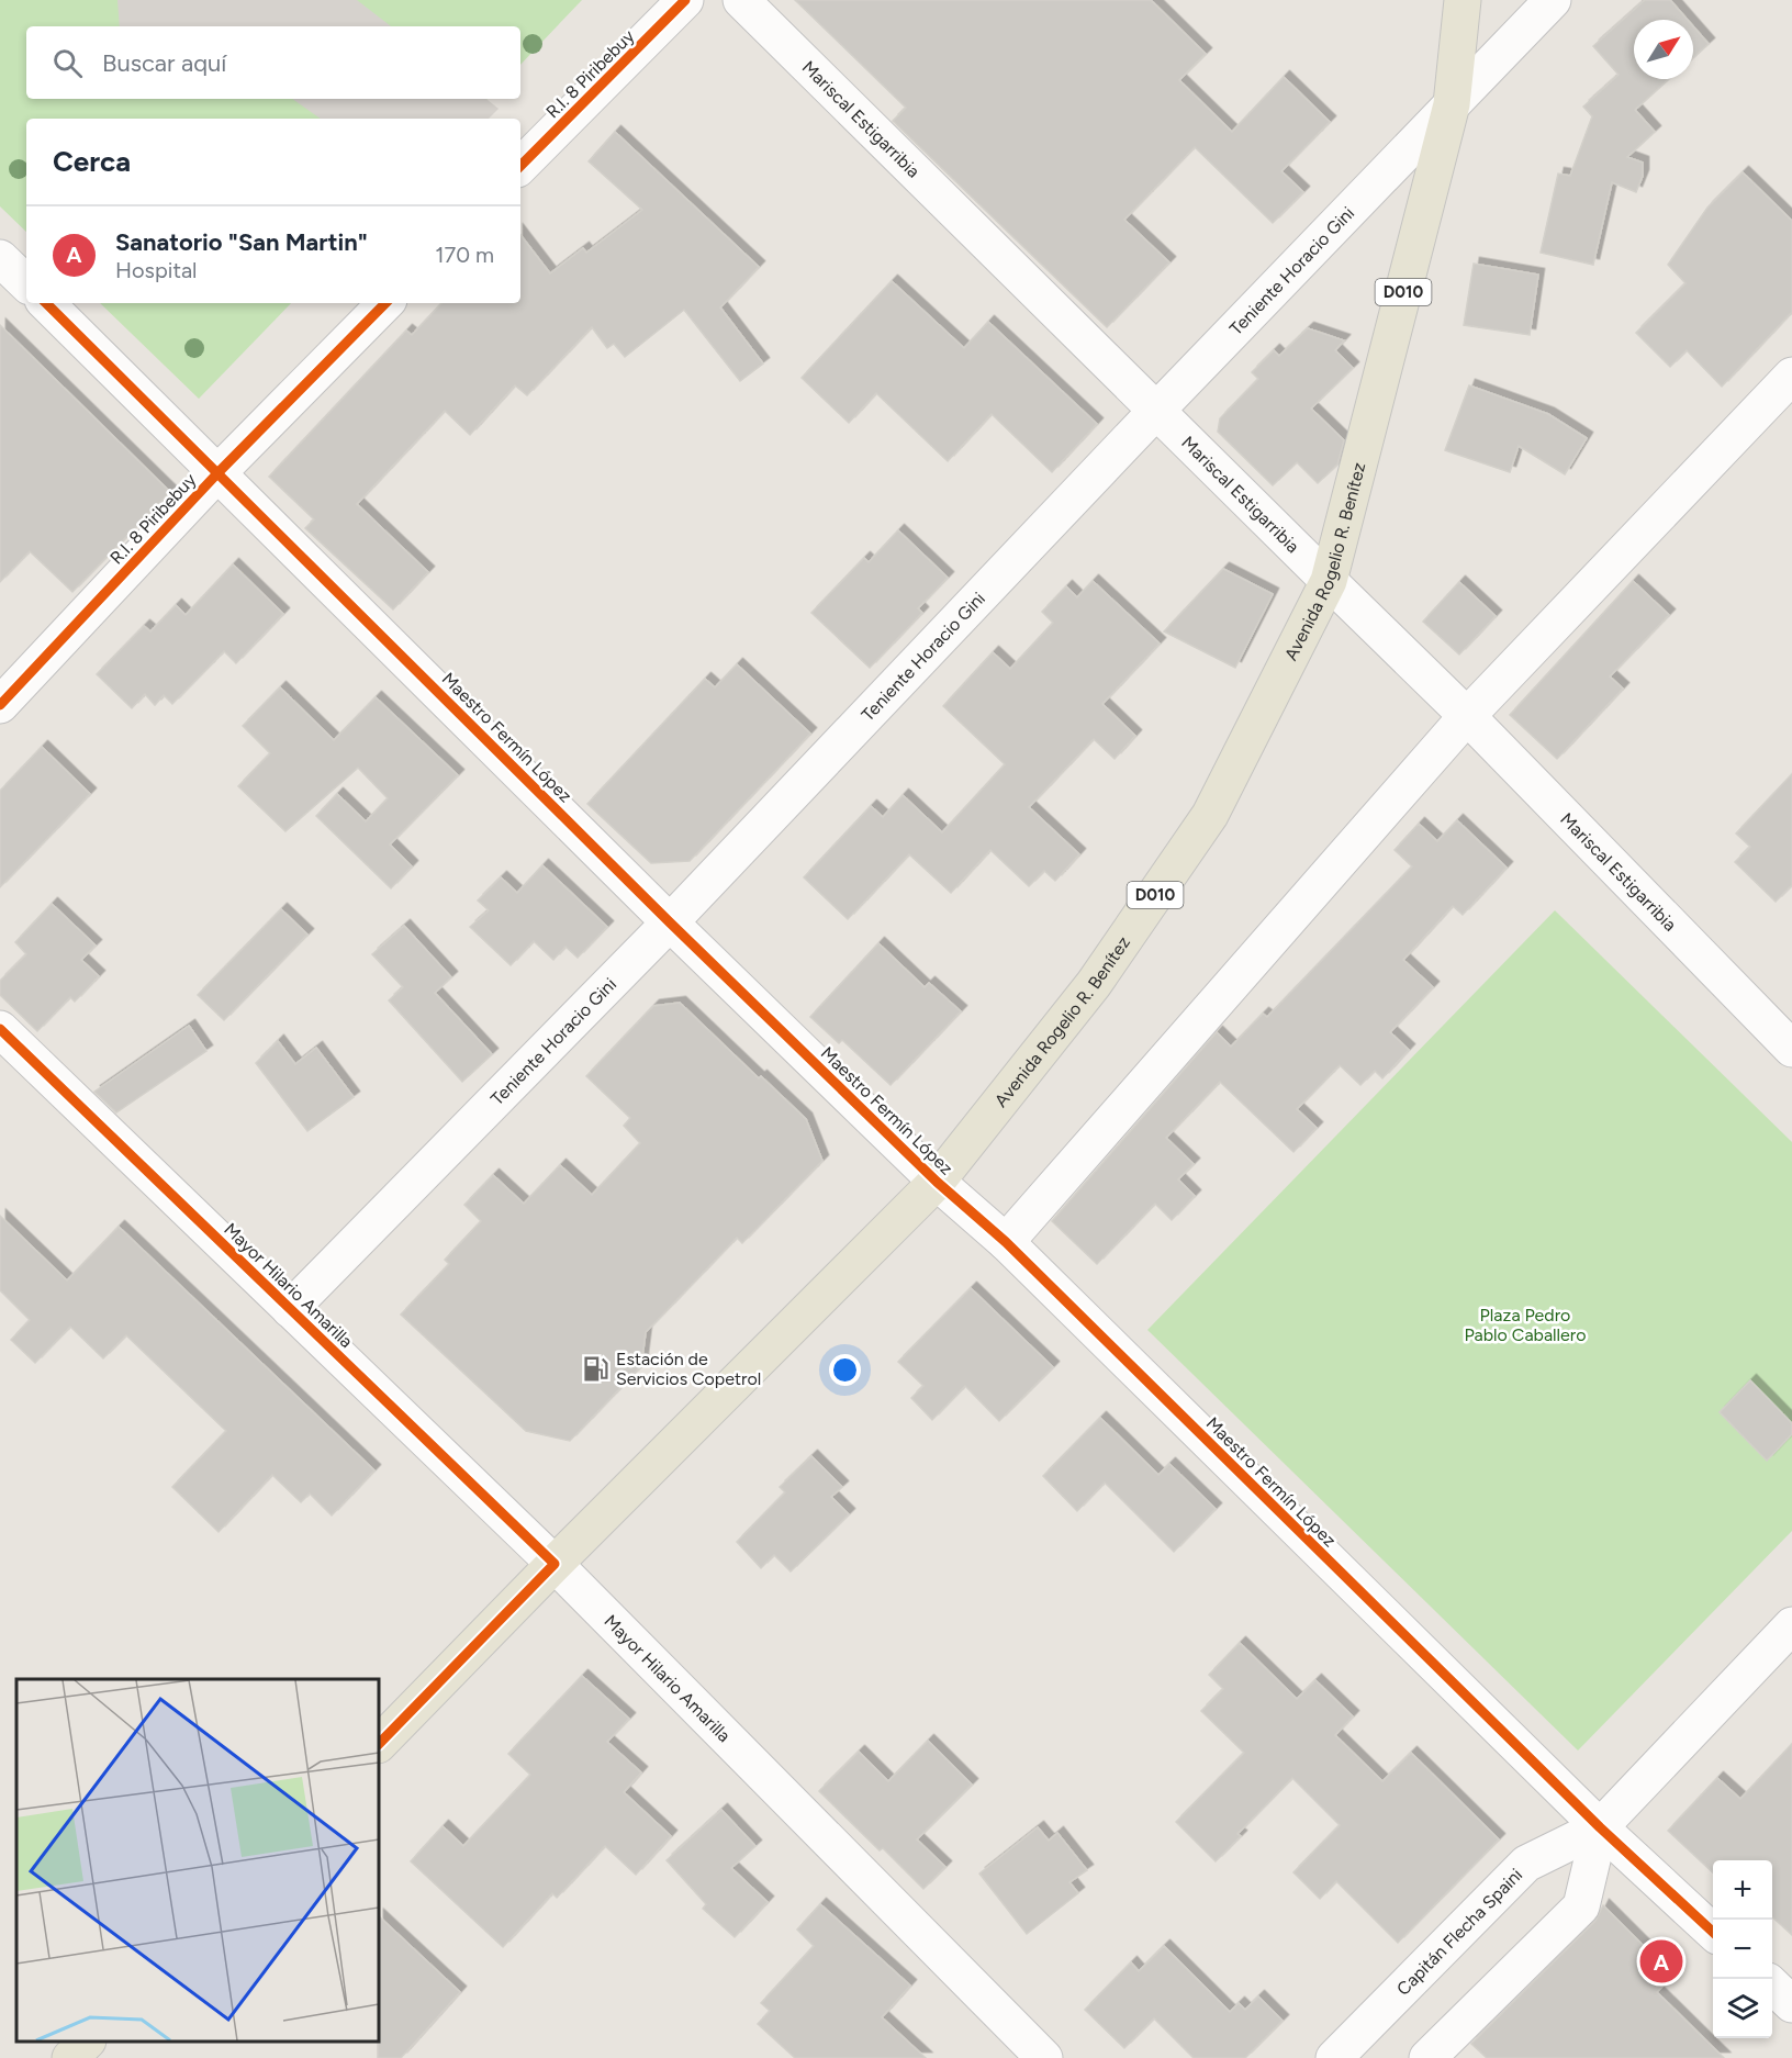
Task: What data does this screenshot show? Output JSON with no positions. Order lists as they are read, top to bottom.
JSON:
{
  "streets": {
    "main road": ["D010", "Avenida Rogelio R. Benítez"],
    "street": [
      "R.I. 8 Piribebuy",
      "Mariscal Estigarribia",
      "Teniente Horacio Gini",
      "Maestro Fermín López",
      "Mayor Hilario Amarilla",
      "Capitán Flecha Spaini"
    ]
  },
  "crossings": [
    ["R.I. 8 Piribebuy", "Maestro Fermín López"],
    ["Mariscal Estigarribia", "Teniente Horacio Gini"],
    ["Mariscal Estigarribia", "Avenida Rogelio R. Benítez"],
    ["Teniente Horacio Gini", "Avenida Rogelio R. Benítez"],
    ["Teniente Horacio Gini", "Maestro Fermín López"],
    ["Teniente Horacio Gini", "Mayor Hilario Amarilla"],
    ["Avenida Rogelio R. Benítez", "Maestro Fermín López"],
    ["Avenida Rogelio R. Benítez", "Mayor Hilario Amarilla"],
    ["Maestro Fermín López", "Capitán Flecha Spaini"]
  ],
  "parks": ["Plaza Pedro Pablo Caballero"],
  "places": {
    "fuel station": ["Estación de Servicios Copetrol"]
  },
  "north": "top right",
  "page": {
    "search": "Buscar aquí",
    "heading": "Cerca",
    "list": [
      {
        "mark": "A",
        "name": "Sanatorio \"San Martin\"",
        "note": "Hospital",
        "value": "170 m"
      }
    ],
    "map_buttons": ["+", "−"],
    "pins": "A"
  }
}
